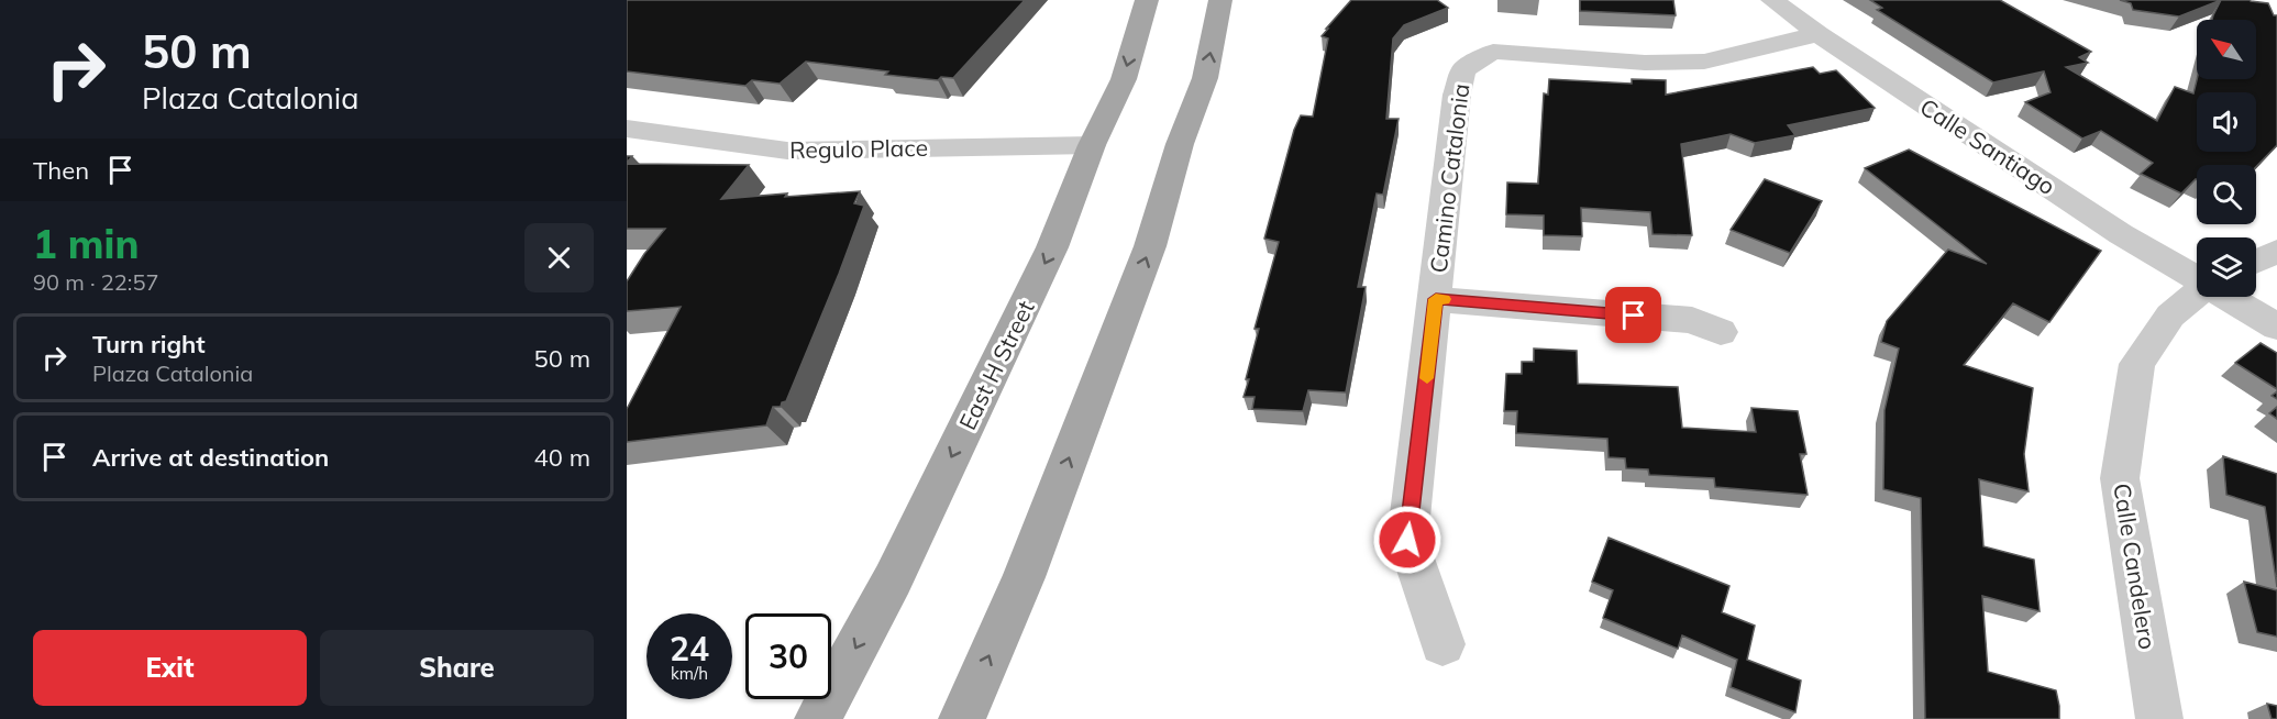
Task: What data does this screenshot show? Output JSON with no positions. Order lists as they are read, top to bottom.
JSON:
{
  "streets": {
    "main road": ["East H Street"],
    "street": [
      "Calle Santiago",
      "Regulo Place",
      "Camino Catalonia",
      "Calle Candelero"
    ]
  },
  "crossings": [
    ["Calle Santiago", "Camino Catalonia"],
    ["Regulo Place", "East H Street"]
  ],
  "north": "top left",
  "page": {
    "turn": ["50 m", "Plaza Catalonia"],
    "then": "Then",
    "heading": ["1 min", "90 m · 22:57"],
    "list": [
      {
        "name": "Turn right",
        "note": "Plaza Catalonia",
        "value": "50 m"
      },
      {
        "name": "Arrive at destination",
        "value": "40 m"
      }
    ],
    "speed": "24 km/h",
    "limit": "30",
    "buttons": ["Exit", "Share"]
  }
}
